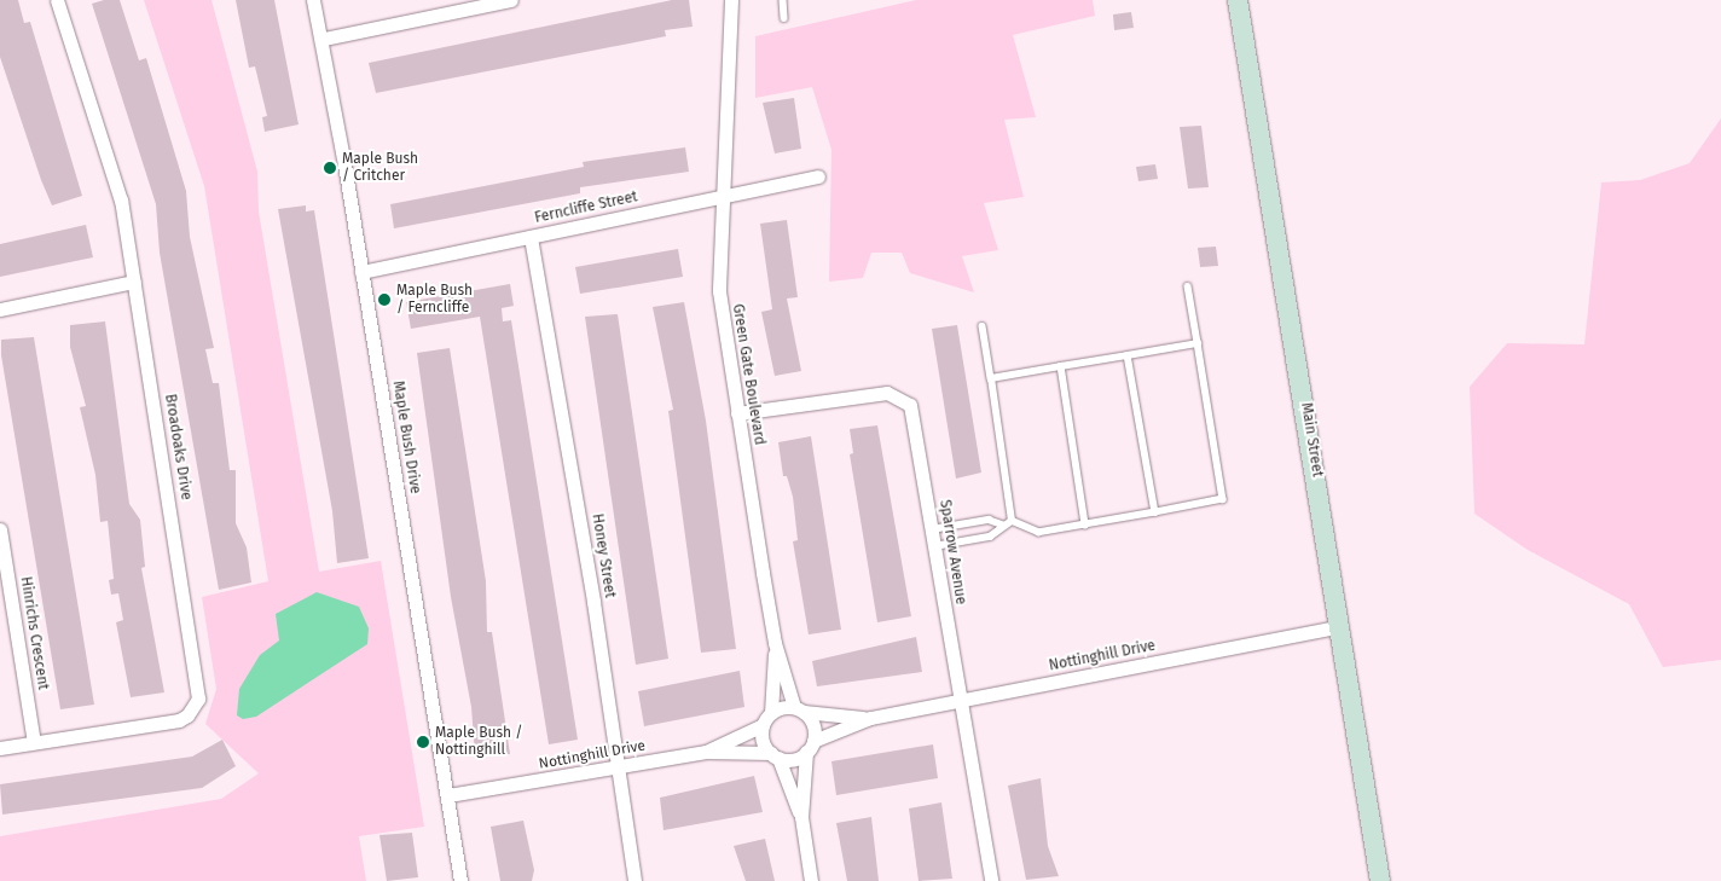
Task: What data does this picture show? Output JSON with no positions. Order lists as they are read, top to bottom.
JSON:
{
  "streets": {
    "main road": ["Main Street"],
    "street": [
      "Ferncliffe Street",
      "Green Gate Boulevard",
      "Maple Bush Drive",
      "Broadoaks Drive",
      "Sparrow Avenue",
      "Honey Street",
      "Hinrichs Crescent",
      "Nottinghill Drive"
    ]
  },
  "crossings": [
    ["Ferncliffe Street", "Green Gate Boulevard"],
    ["Ferncliffe Street", "Maple Bush Drive"],
    ["Ferncliffe Street", "Honey Street"],
    ["Green Gate Boulevard", "Sparrow Avenue"],
    ["Green Gate Boulevard", "Nottinghill Drive"],
    ["Maple Bush Drive", "Nottinghill Drive"],
    ["Main Street", "Nottinghill Drive"],
    ["Broadoaks Drive", "Hinrichs Crescent"],
    ["Sparrow Avenue", "Nottinghill Drive"],
    ["Honey Street", "Nottinghill Drive"]
  ],
  "places": ["Maple Bush / Critcher", "Maple Bush / Ferncliffe", "Maple Bush / Nottinghill"]
}
